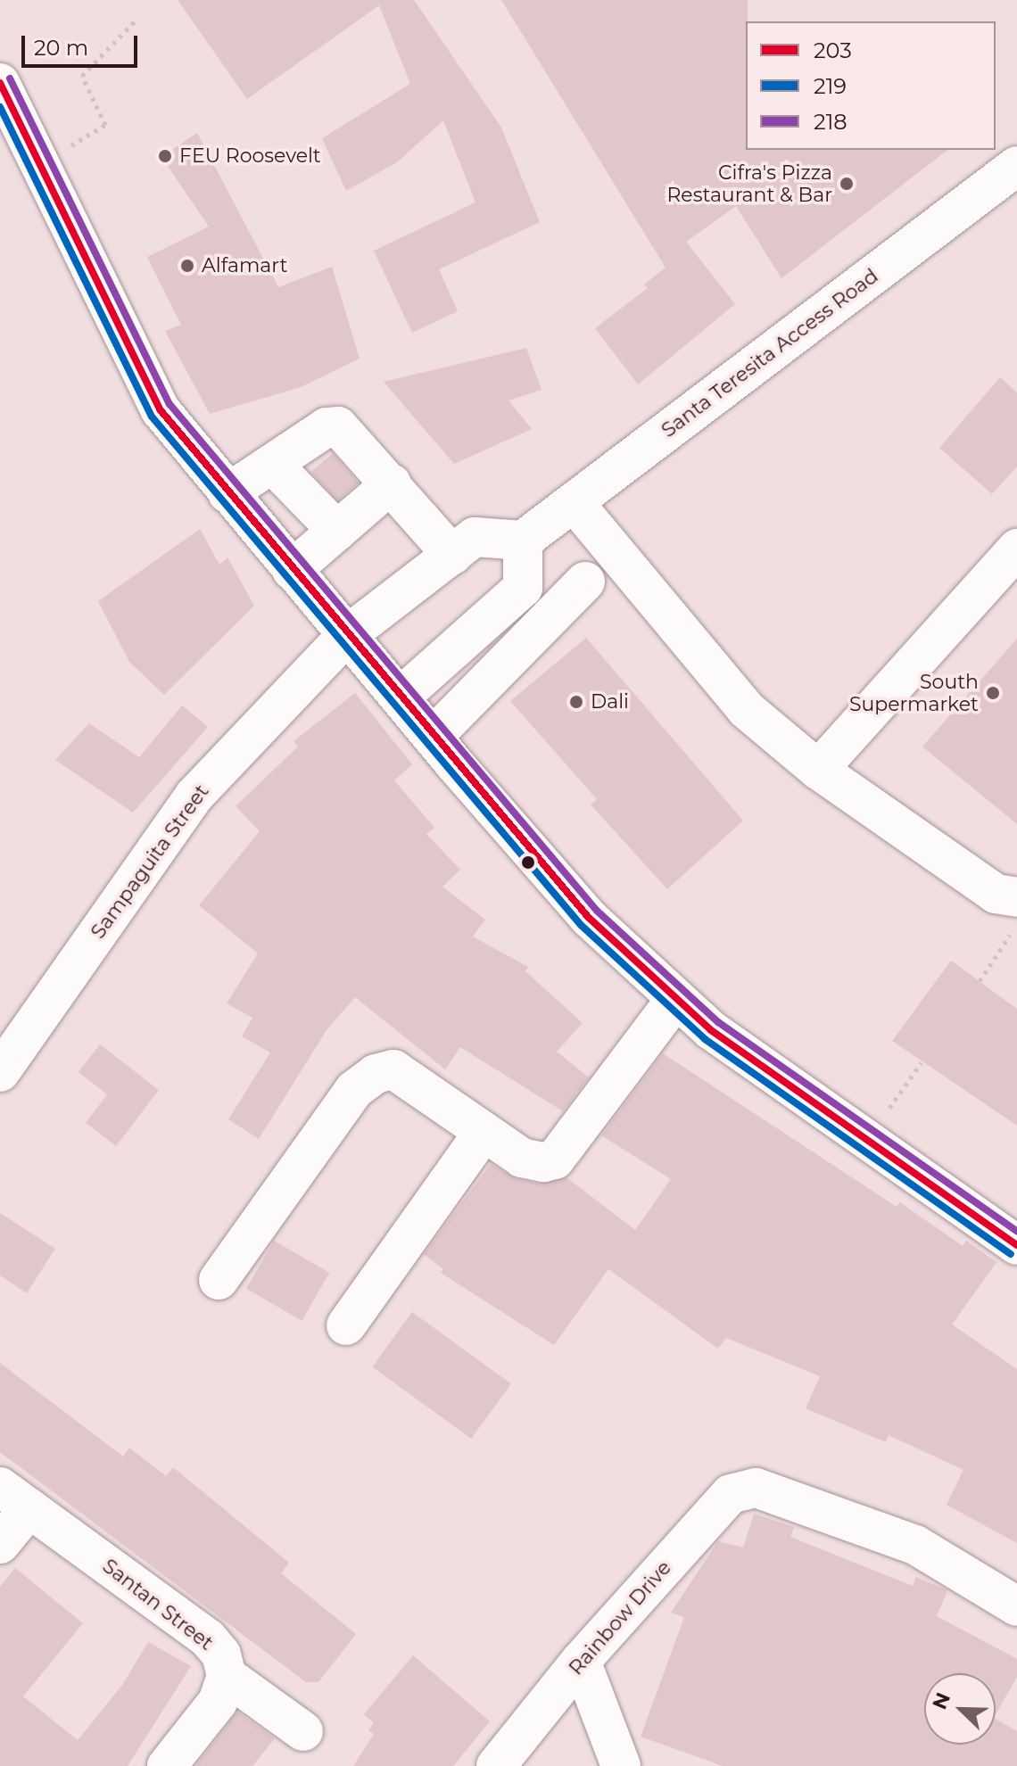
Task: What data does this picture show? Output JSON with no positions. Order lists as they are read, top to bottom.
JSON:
{
  "streets": {
    "street": [
      "Santa Teresita Access Road",
      "Sampaguita Street",
      "Santan Street",
      "Rainbow Drive"
    ]
  },
  "places": [
    "FEU Roosevelt",
    "Cifra's Pizza Restaurant & Bar",
    "Alfamart",
    "South Supermarket",
    "Dali"
  ],
  "lines": ["transit line 218", "transit line 203", "transit line 219"],
  "legend": ["203", "219", "218"],
  "scale_bar": "20 m",
  "north": "top left"
}
